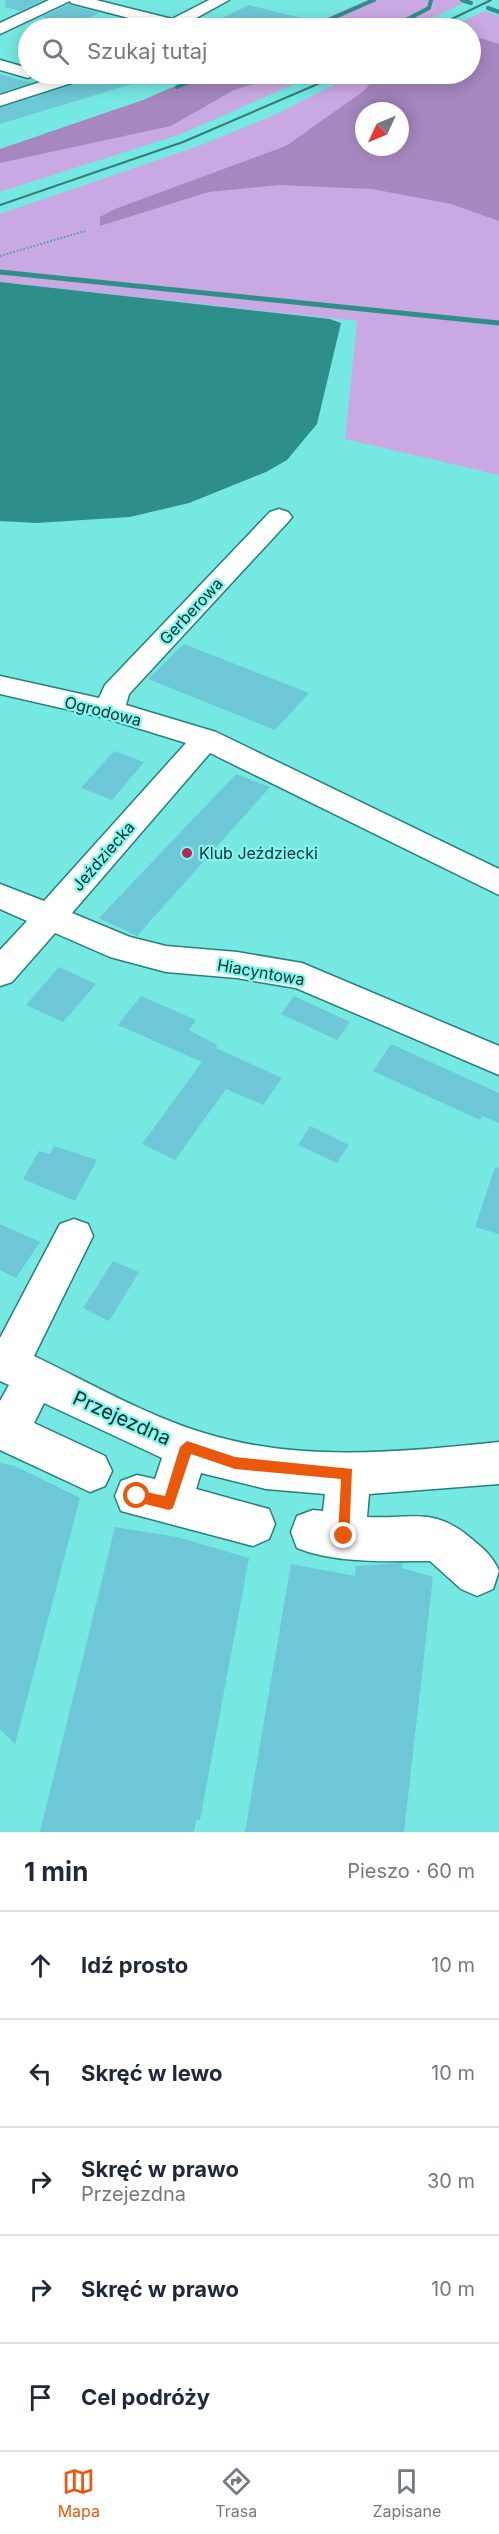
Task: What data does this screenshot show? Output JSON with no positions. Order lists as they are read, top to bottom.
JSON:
{
  "streets": {
    "street": [
      "Gerberowa",
      "Ogrodowa",
      "Jeździecka",
      "Hiacyntowa",
      "Przejezdna"
    ]
  },
  "crossings": [
    ["Gerberowa", "Ogrodowa"],
    ["Ogrodowa", "Jeździecka"],
    ["Jeździecka", "Hiacyntowa"]
  ],
  "places": ["Klub Jeździecki"],
  "north": "bottom left",
  "page": {
    "search": "Szukaj tutaj",
    "heading": ["1 min", "Pieszo · 60 m"],
    "list": [
      ["Idź prosto", "10 m"],
      ["Skręć w lewo", "10 m"],
      ["Skręć w prawo", "Przejezdna", "30 m"],
      ["Skręć w prawo", "10 m"],
      "Cel podróży"
    ],
    "nav": ["Mapa", "Trasa", "Zapisane"]
  }
}
